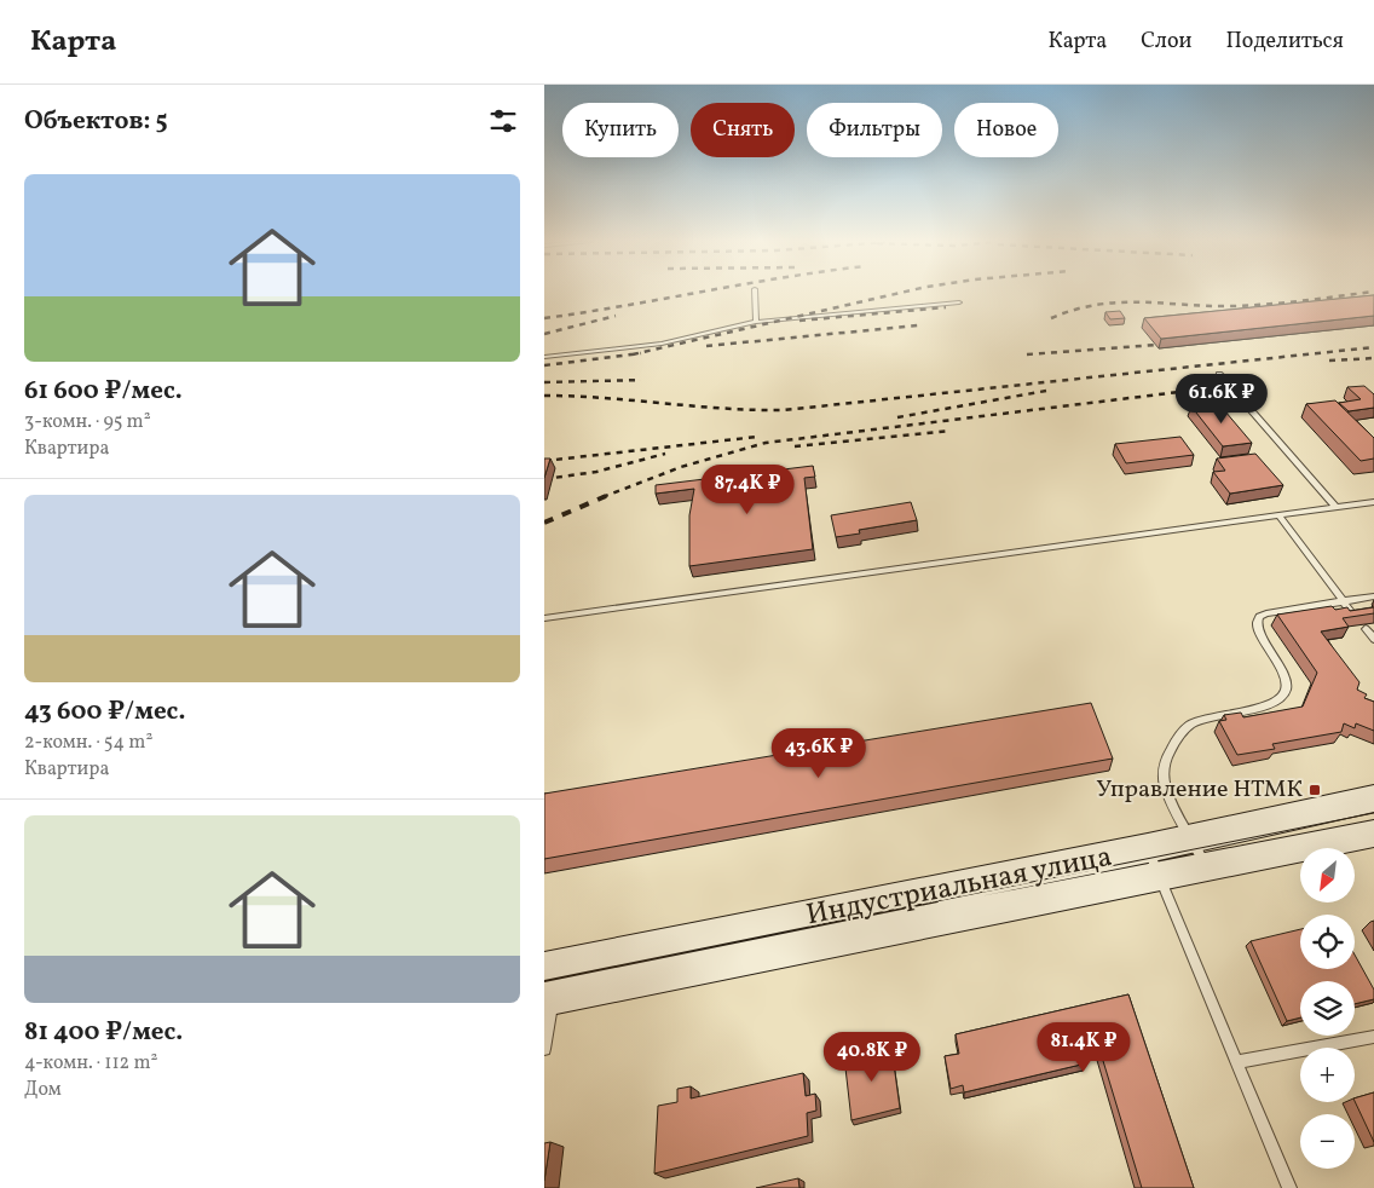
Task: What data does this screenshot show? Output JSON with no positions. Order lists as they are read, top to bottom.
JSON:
{
  "streets": {
    "main road": ["Индустриальная улица"]
  },
  "places": {
    "transit": ["Управление НТМК"]
  },
  "north": "bottom left",
  "page": {
    "header": "Карта",
    "nav": ["Карта", "Слои", "Поделиться"],
    "heading": "Объектов: 5",
    "chip": [
      "Купить",
      "Снять",
      "Фильтры",
      "Новое"
    ],
    "list": [
      {
        "name": "61 600 ₽/мес.",
        "note": "3-комн. · 95 m² · Квартира"
      },
      {
        "name": "43 600 ₽/мес.",
        "note": "2-комн. · 54 m² · Квартира"
      },
      {
        "name": "81 400 ₽/мес.",
        "note": "4-комн. · 112 m² · Дом"
      }
    ],
    "price": [
      "61.6K ₽",
      "87.4K ₽",
      "43.6K ₽",
      "81.4K ₽",
      "40.8K ₽"
    ],
    "map_buttons": ["+", "−"]
  }
}
